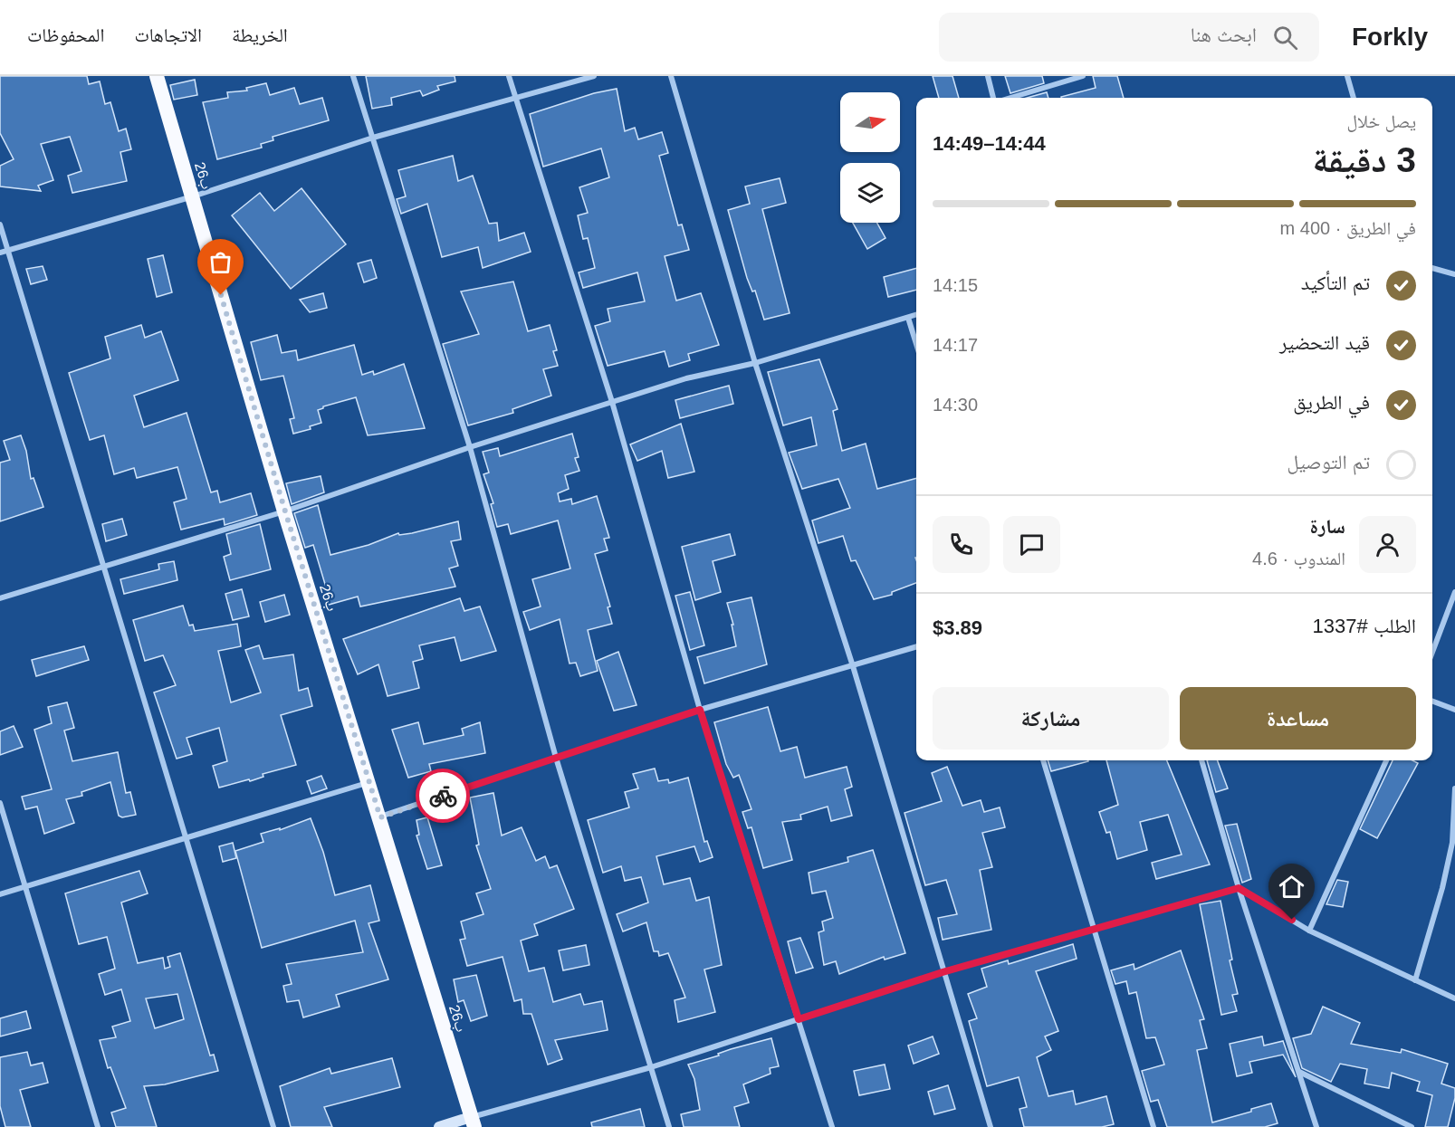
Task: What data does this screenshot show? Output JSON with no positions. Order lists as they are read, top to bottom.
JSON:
{
  "streets": {
    "highway": ["26ب"]
  },
  "north": "right",
  "page": {
    "header": "Forkly",
    "search": "ابحث هنا",
    "nav": ["الخريطة", "الاتجاهات", "المحفوظات"],
    "heading": ["3 دقيقة", "يصل خلال", "14:44–14:49"],
    "panel": [
      "سارة",
      "المندوب · 4.6",
      "الطلب #1337",
      "$3.89"
    ],
    "bar": "في الطريق · 400 m",
    "list": [
      ["تم التأكيد", "14:15"],
      ["قيد التحضير", "14:17"],
      ["في الطريق", "14:30"],
      "تم التوصيل"
    ],
    "buttons": ["مساعدة", "مشاركة"]
  }
}
